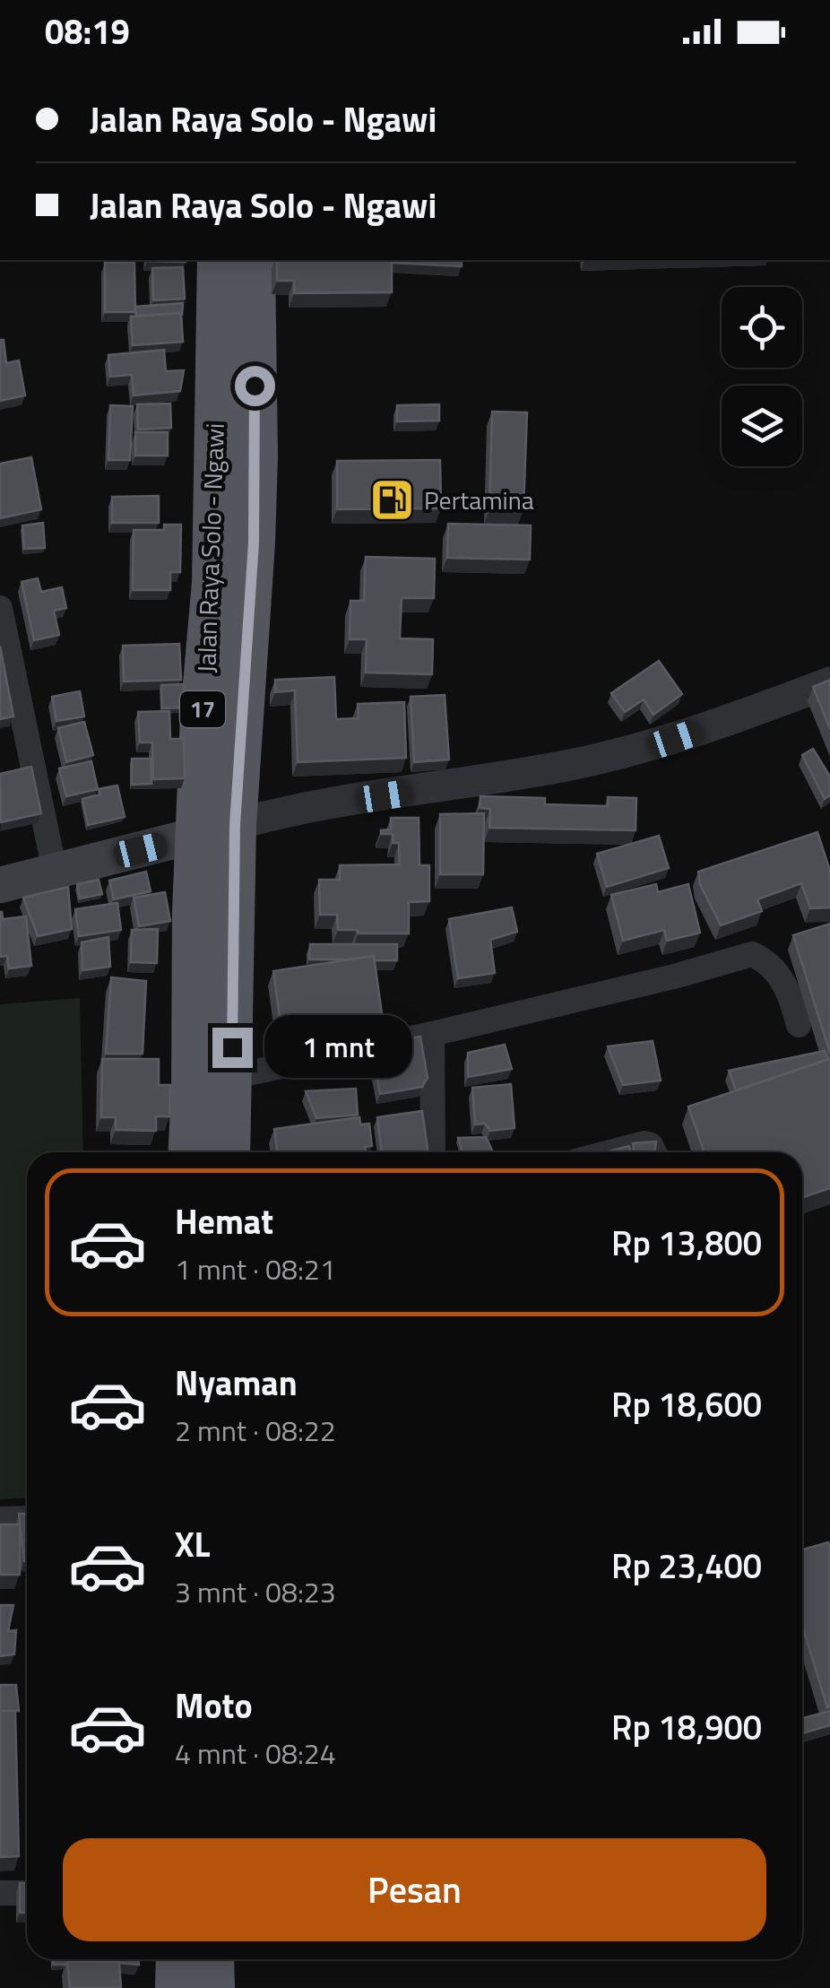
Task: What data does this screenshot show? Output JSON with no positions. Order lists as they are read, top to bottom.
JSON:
{
  "streets": {
    "highway": ["Jalan Raya Solo - Ngawi", "17"]
  },
  "places": {
    "fuel station": ["Pertamina"]
  },
  "page": {
    "status": "08:19",
    "banner": ["Jalan Raya Solo - Ngawi", "Jalan Raya Solo - Ngawi"],
    "bubble": "1 mnt",
    "list": [
      {
        "name": "Hemat",
        "note": "1 mnt · 08:21",
        "value": "Rp 13,800"
      },
      {
        "name": "Nyaman",
        "note": "2 mnt · 08:22",
        "value": "Rp 18,600"
      },
      {
        "name": "XL",
        "note": "3 mnt · 08:23",
        "value": "Rp 23,400"
      },
      {
        "name": "Moto",
        "note": "4 mnt · 08:24",
        "value": "Rp 18,900"
      }
    ],
    "buttons": "Pesan"
  }
}
